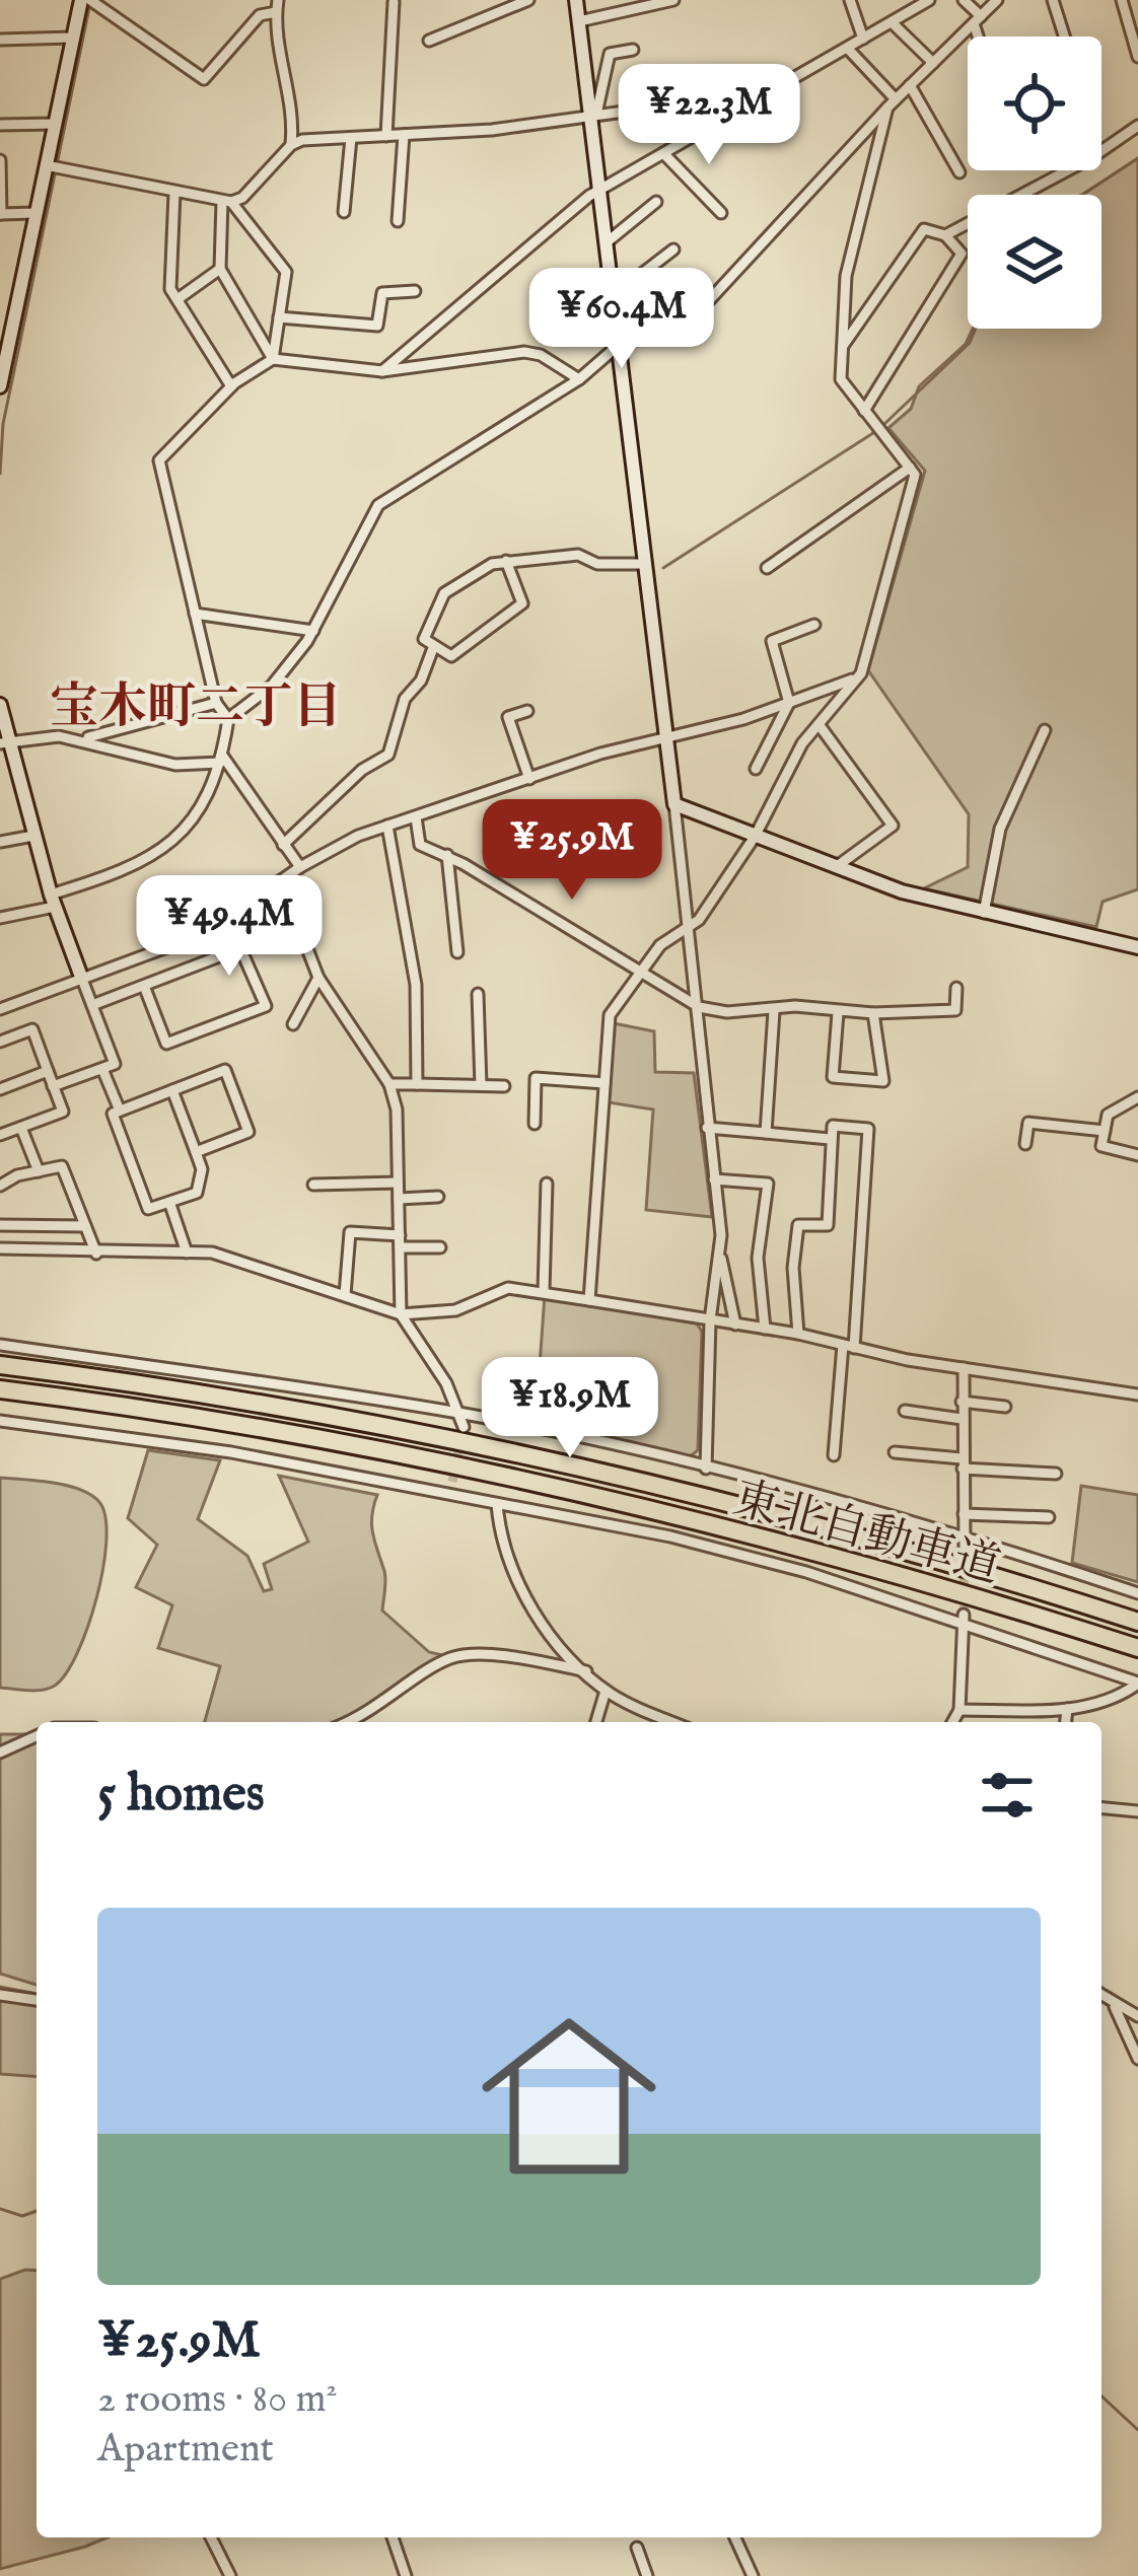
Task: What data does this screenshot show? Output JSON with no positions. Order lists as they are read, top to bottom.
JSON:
{
  "streets": {
    "highway": ["東北自動車道"]
  },
  "districts": ["宝木町二丁目"],
  "page": {
    "price": [
      "¥22.3M",
      "¥60.4M",
      "¥25.9M",
      "¥49.4M",
      "¥18.9M"
    ],
    "heading": "5 homes",
    "list": [
      {
        "name": "¥25.9M",
        "note": "2 rooms · 80 m² · Apartment"
      }
    ]
  }
}
